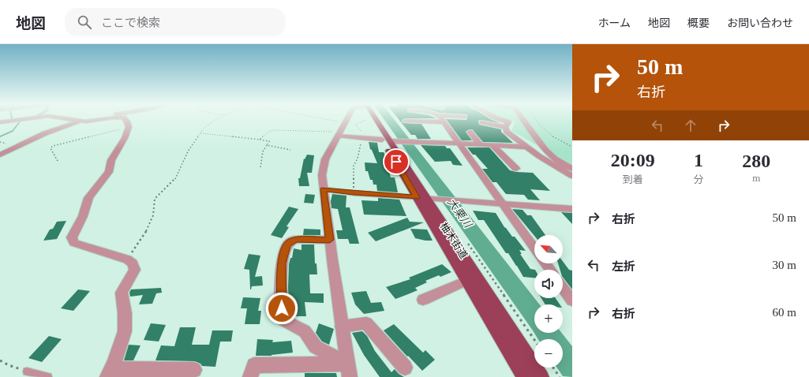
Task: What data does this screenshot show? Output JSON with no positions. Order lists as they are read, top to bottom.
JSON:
{
  "streets": {
    "main road": ["柚木街道"]
  },
  "water": ["大栗川"],
  "north": "top left",
  "page": {
    "header": "地図",
    "search": "ここで検索",
    "nav": [
      "ホーム",
      "地図",
      "概要",
      "お問い合わせ"
    ],
    "turn": ["50 m", "右折"],
    "eta": [
      "20:09",
      "到着",
      "1",
      "分",
      "280",
      "m"
    ],
    "list": [
      {
        "name": "右折",
        "value": "50 m"
      },
      {
        "name": "左折",
        "value": "30 m"
      },
      {
        "name": "右折",
        "value": "60 m"
      }
    ],
    "map_buttons": ["+", "−"]
  }
}
